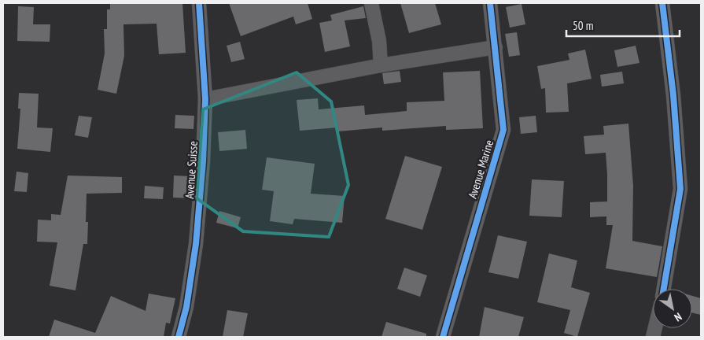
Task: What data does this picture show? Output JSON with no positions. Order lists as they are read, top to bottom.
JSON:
{
  "streets": {
    "street": ["Avenue Marine", "Avenue Suisse"]
  },
  "scale_bar": "50 m",
  "north": "bottom right"
}
